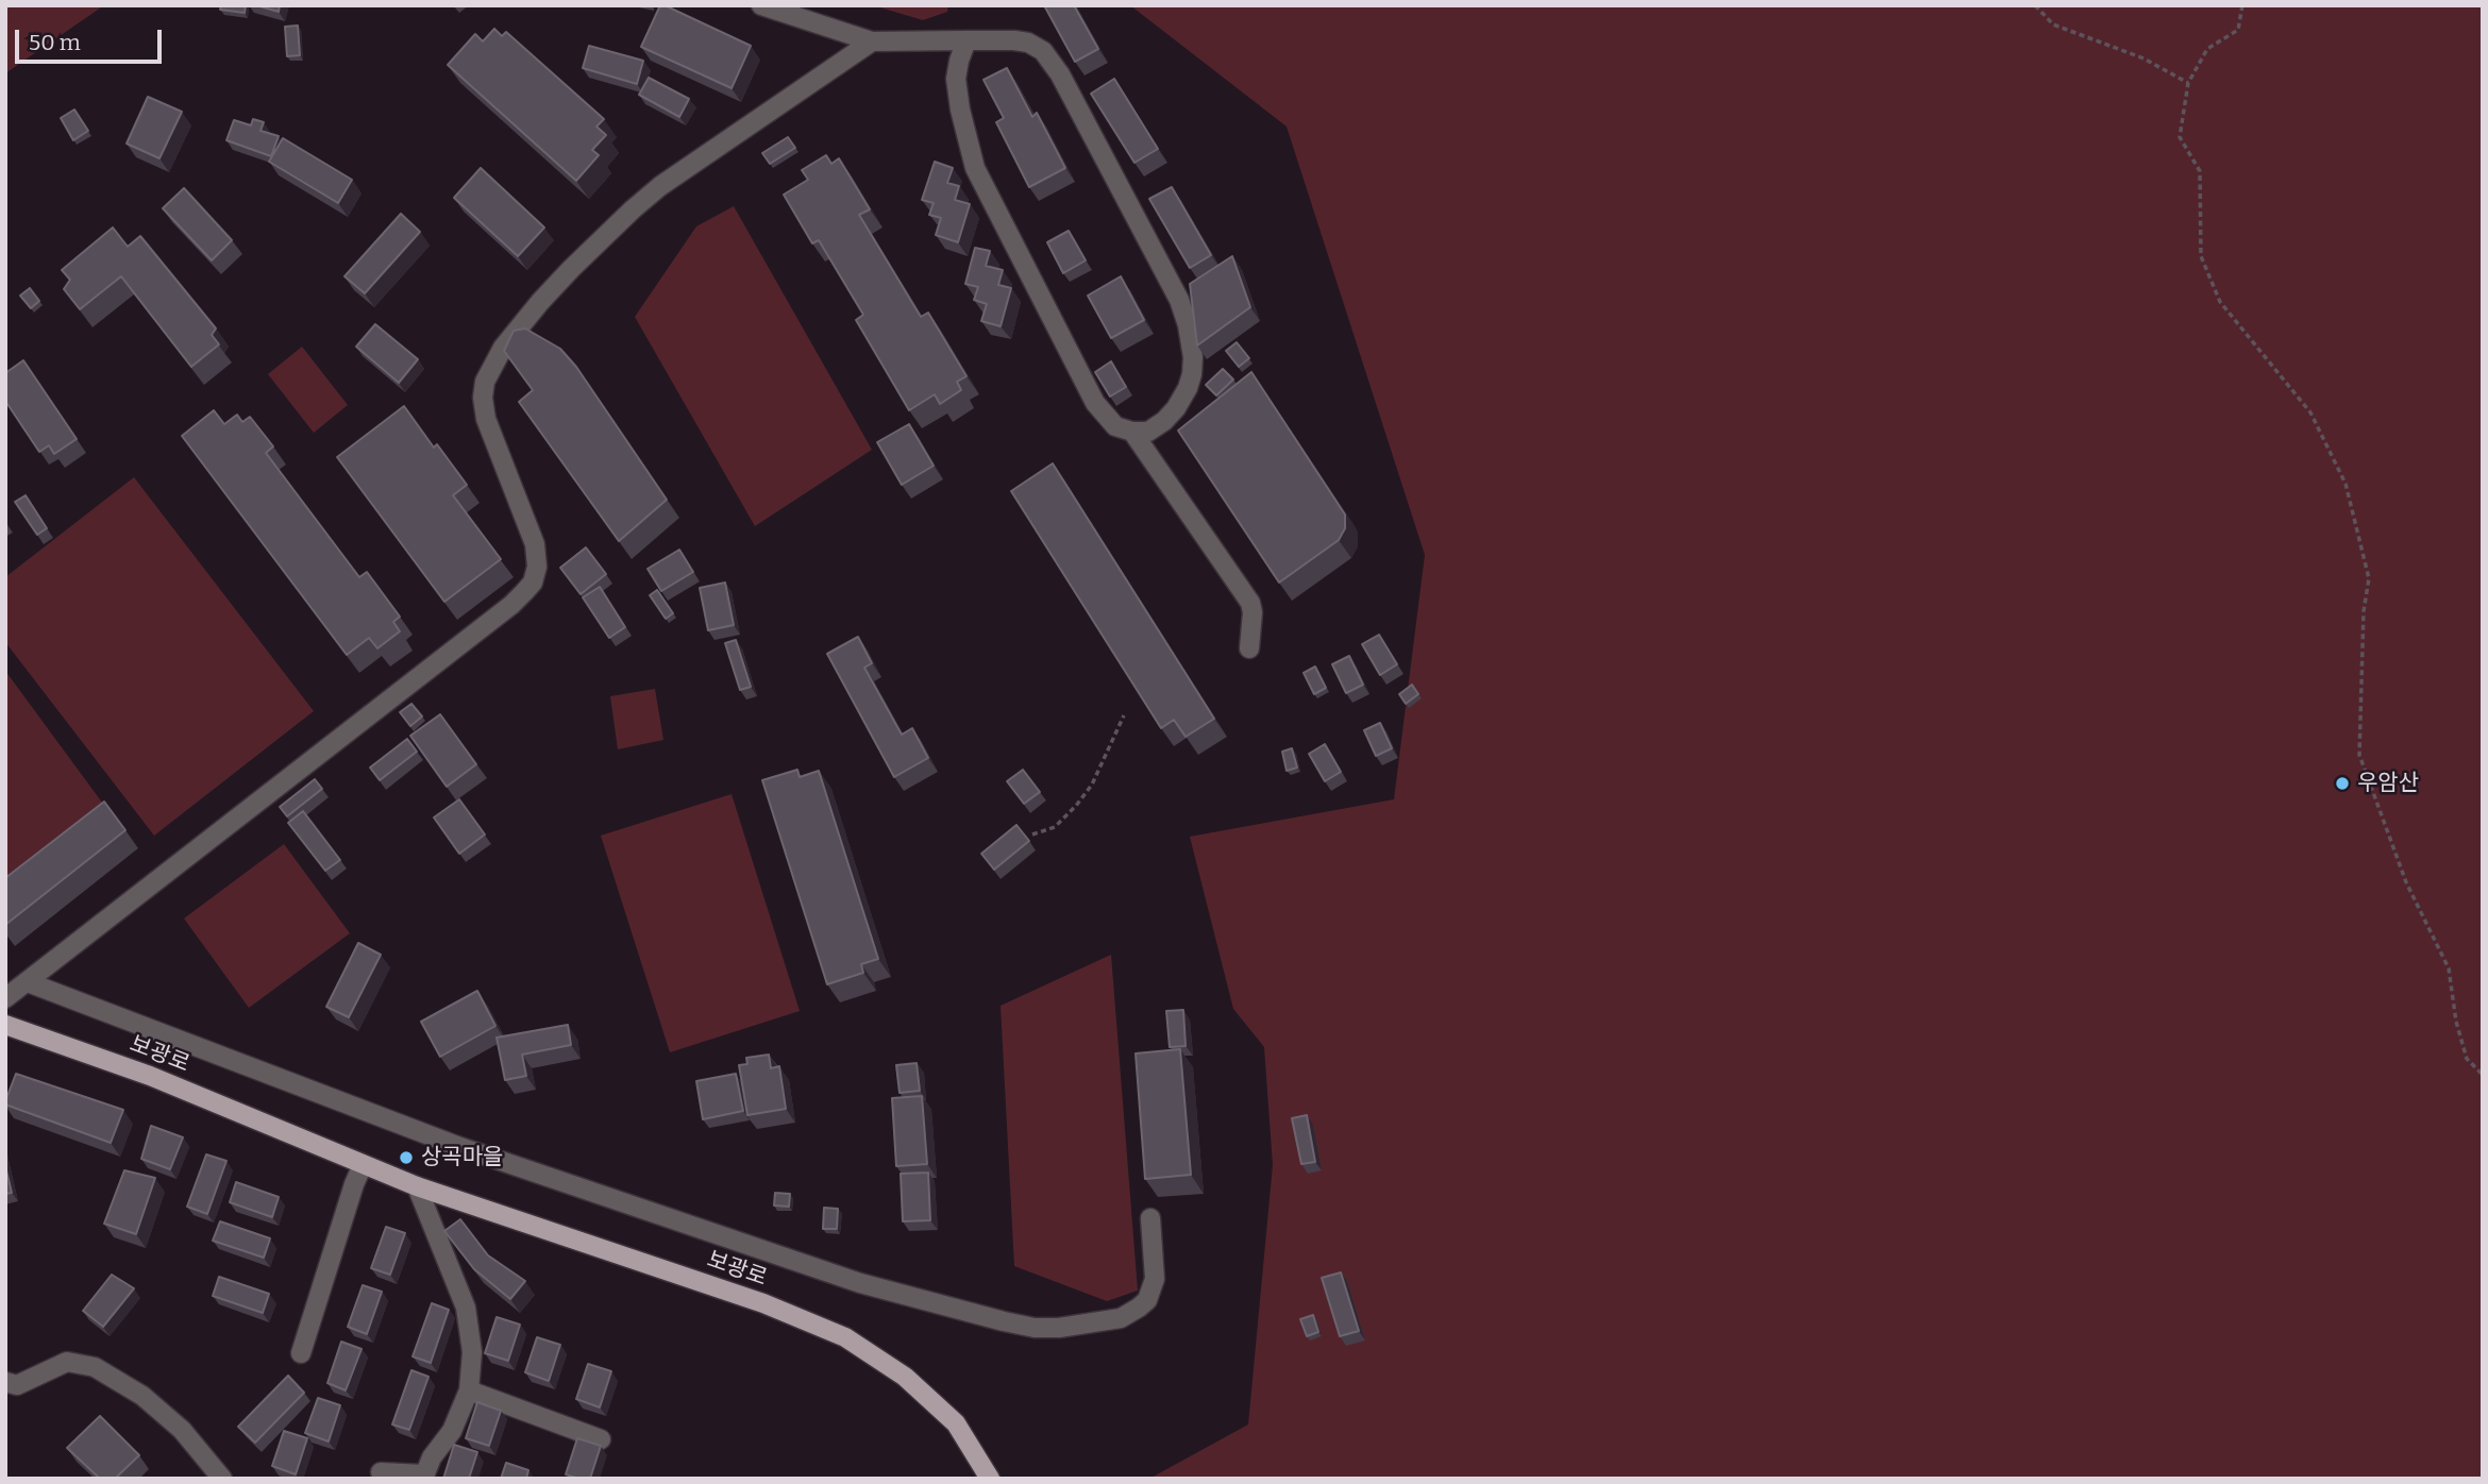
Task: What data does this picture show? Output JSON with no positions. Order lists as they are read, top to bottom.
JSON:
{
  "streets": {
    "main road": ["보광로"]
  },
  "places": ["우암산", "상곡마을"],
  "scale_bar": "50 m"
}
